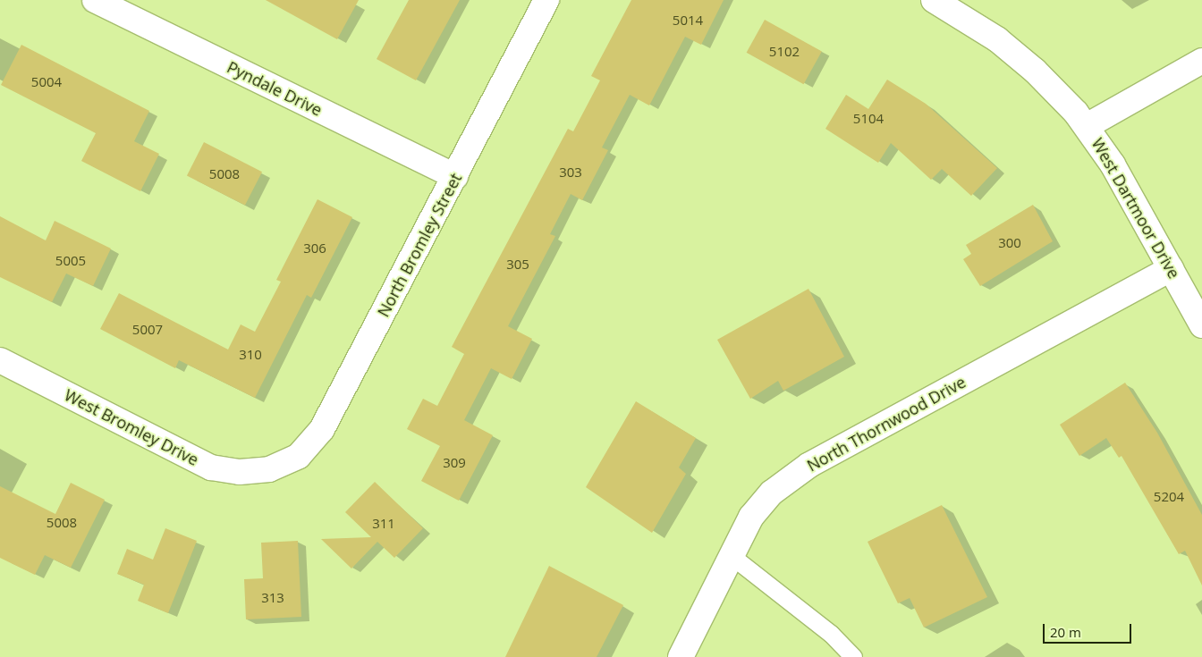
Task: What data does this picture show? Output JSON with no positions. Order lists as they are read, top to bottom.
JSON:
{
  "streets": {
    "street": [
      "Pyndale Drive",
      "West Dartmoor Drive",
      "North Bromley Street",
      "North Thornwood Drive",
      "West Bromley Drive"
    ]
  },
  "crossings": [
    ["Pyndale Drive", "North Bromley Street"],
    ["West Dartmoor Drive", "North Thornwood Drive"],
    ["North Bromley Street", "West Bromley Drive"]
  ],
  "house_numbers": [
    "5014",
    "5102",
    "5004",
    "5104",
    "303",
    "5008",
    "300",
    "306",
    "5005",
    "305",
    "5007",
    "310",
    "309",
    "5204",
    "5008",
    "311",
    "313"
  ],
  "scale_bar": "20 m"
}
